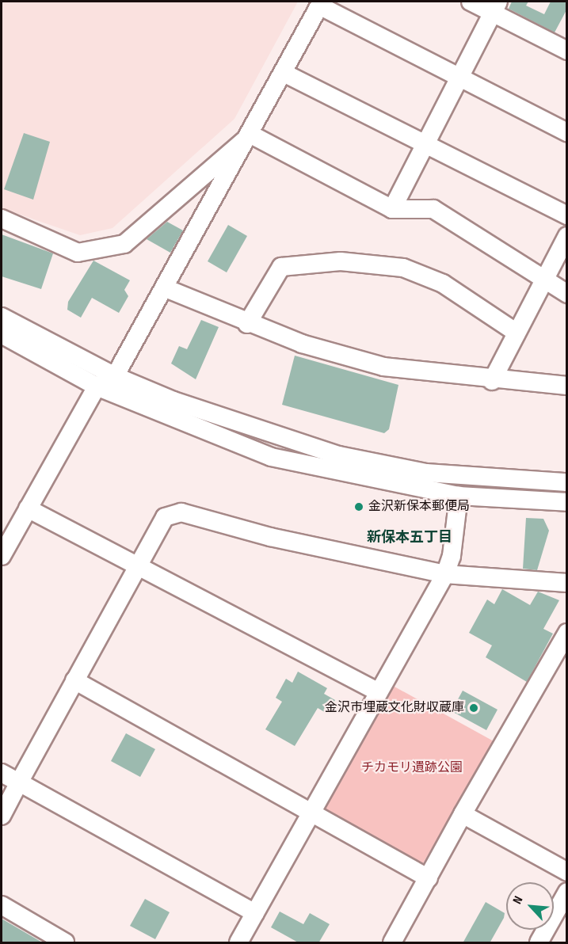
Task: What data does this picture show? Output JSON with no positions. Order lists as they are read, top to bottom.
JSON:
{
  "districts": ["新保本五丁目"],
  "parks": ["チカモリ遺跡公園"],
  "places": ["金沢新保本郵便局", "金沢市埋蔵文化財収蔵庫"],
  "north": "top left"
}
